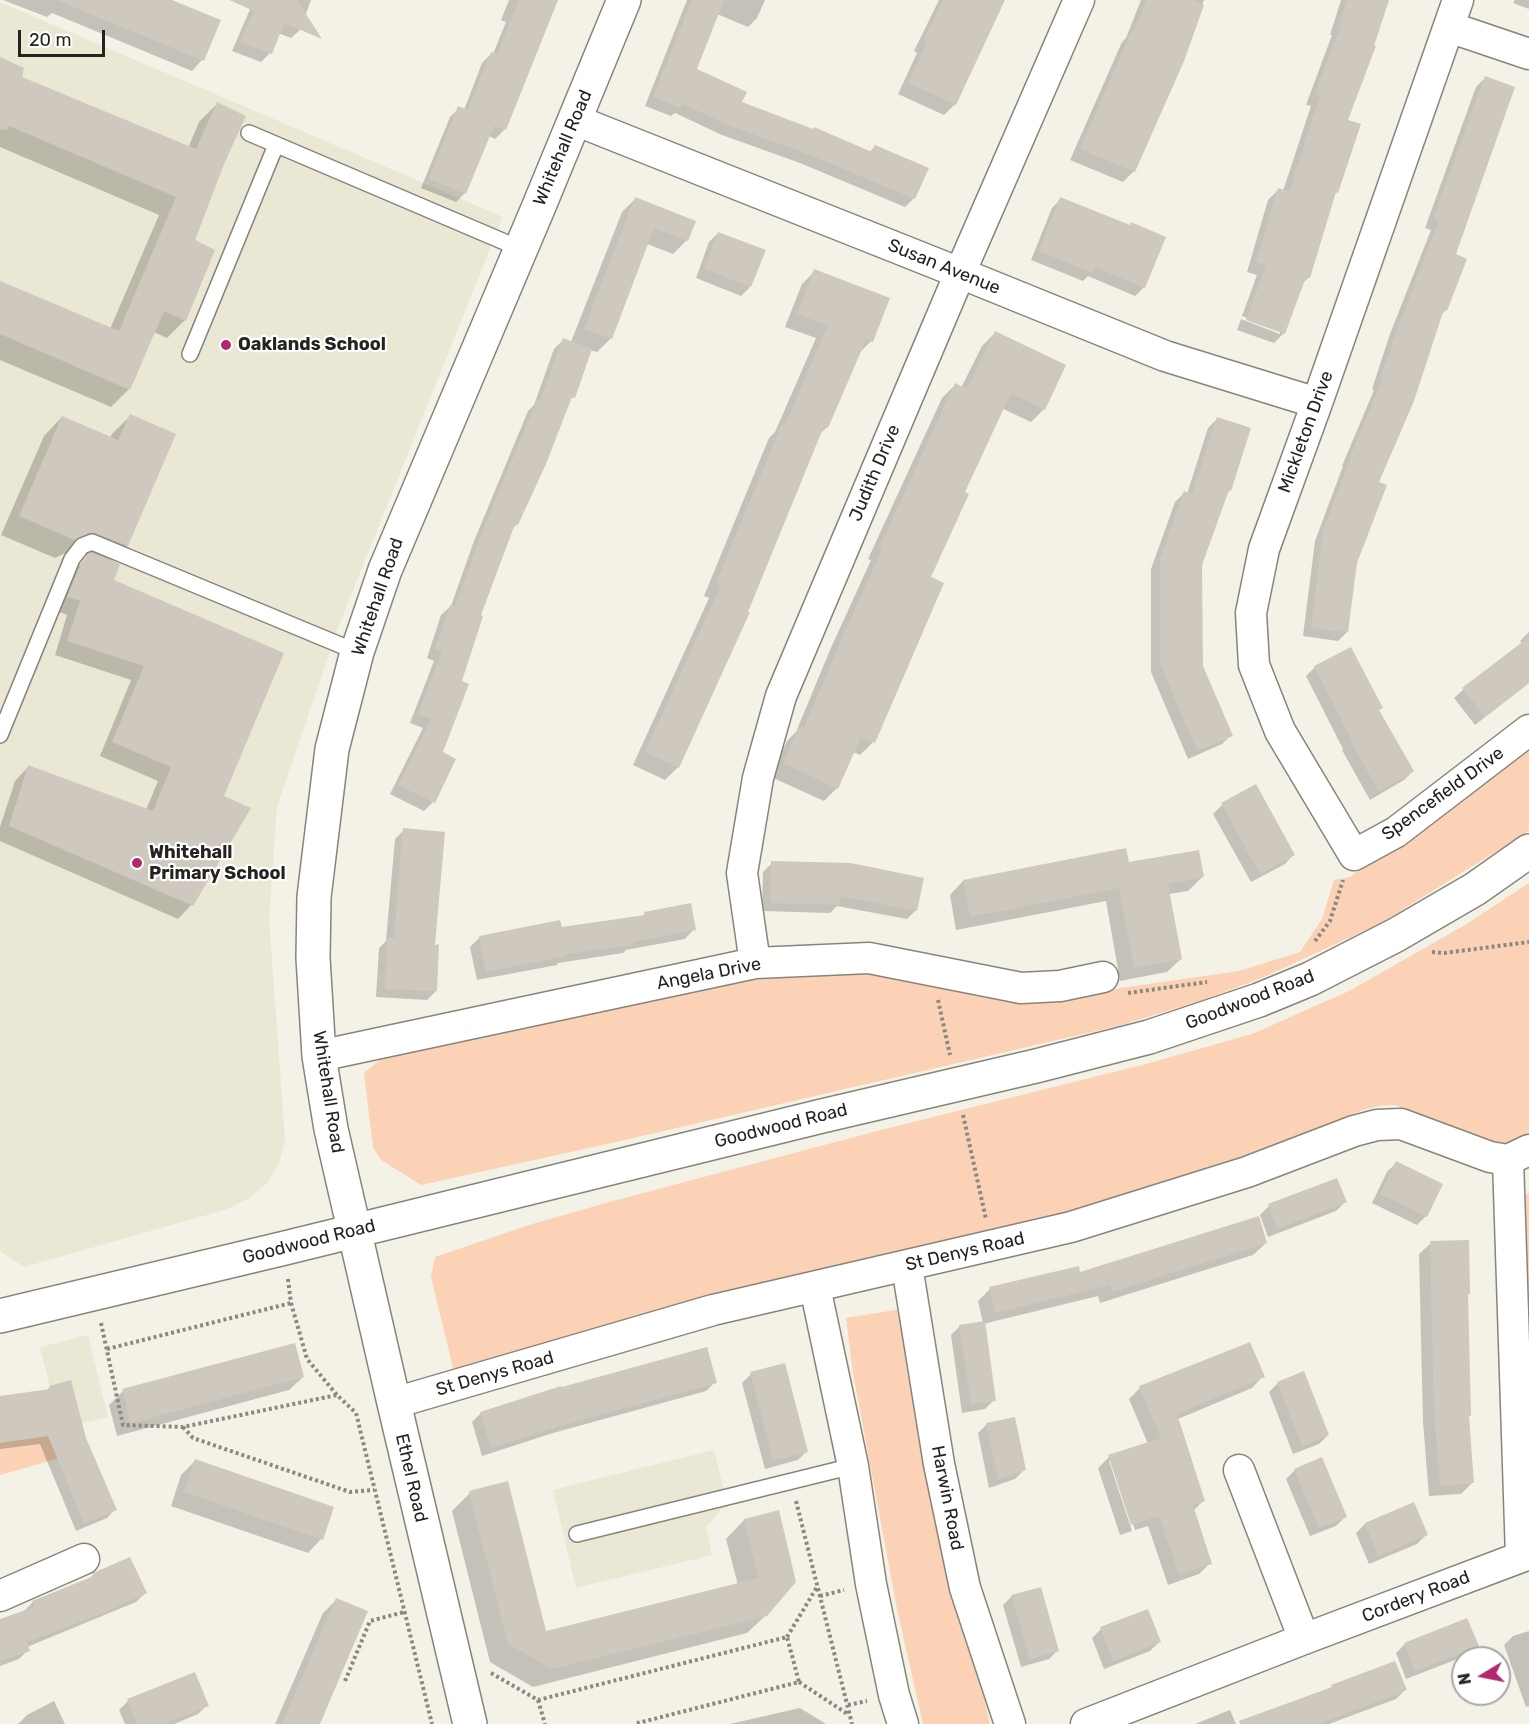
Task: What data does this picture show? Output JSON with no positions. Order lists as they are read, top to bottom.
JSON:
{
  "streets": {
    "street": [
      "Whitehall Road",
      "Susan Avenue",
      "Mickleton Drive",
      "Judith Drive",
      "Spencefield Drive",
      "Angela Drive",
      "Goodwood Road",
      "St Denys Road",
      "Ethel Road",
      "Harwin Road",
      "Cordery Road"
    ]
  },
  "crossings": [
    ["Whitehall Road", "Susan Avenue"],
    ["Whitehall Road", "Angela Drive"],
    ["Whitehall Road", "Goodwood Road"],
    ["Whitehall Road", "Ethel Road"],
    ["Susan Avenue", "Mickleton Drive"],
    ["Susan Avenue", "Judith Drive"],
    ["Mickleton Drive", "Spencefield Drive"],
    ["Judith Drive", "Angela Drive"],
    ["Goodwood Road", "Ethel Road"],
    ["St Denys Road", "Ethel Road"],
    ["St Denys Road", "Harwin Road"]
  ],
  "places": ["Oaklands School", "Whitehall Primary School"],
  "scale_bar": "20 m",
  "north": "left"
}
